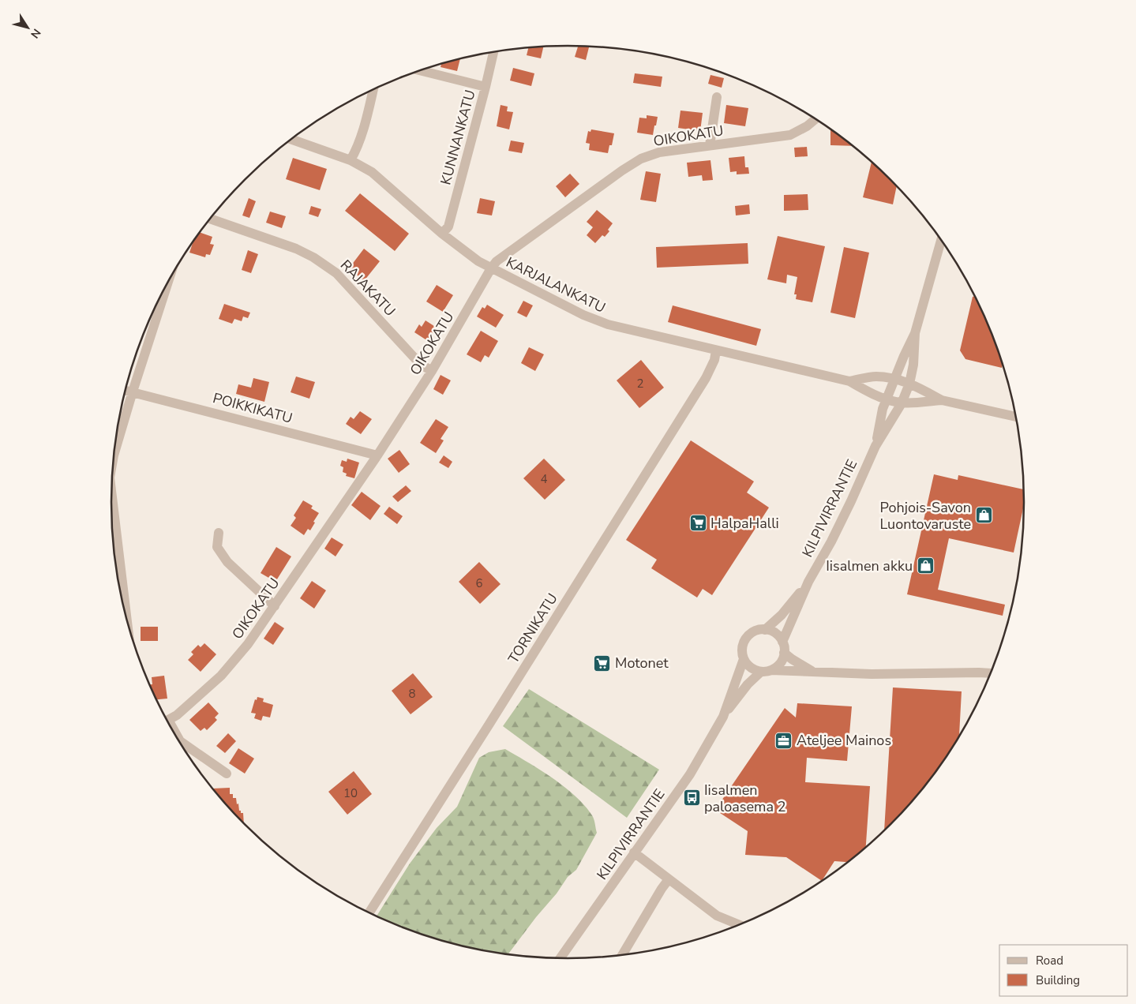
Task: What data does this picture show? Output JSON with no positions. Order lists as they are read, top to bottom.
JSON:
{
  "streets": {
    "street": [
      "OIKOKATU",
      "KUNNANKATU",
      "KARJALANKATU",
      "RAJAKATU",
      "POIKKIKATU",
      "KILPIVIRRANTIE",
      "TORNIKATU"
    ]
  },
  "crossings": [
    ["OIKOKATU", "KARJALANKATU"],
    ["OIKOKATU", "RAJAKATU"],
    ["OIKOKATU", "POIKKIKATU"],
    ["KUNNANKATU", "KARJALANKATU"],
    ["KARJALANKATU", "KILPIVIRRANTIE"],
    ["KARJALANKATU", "TORNIKATU"]
  ],
  "places": {
    "shop": ["Pohjois-Savon Luontovaruste", "Iisalmen akku"],
    "supermarket": ["HalpaHalli", "Motonet"],
    "office": ["Ateljee Mainos"],
    "bus stop": ["Iisalmen paloasema 2"]
  },
  "house_numbers": [
    "2",
    "4",
    "6",
    "8",
    "10"
  ],
  "legend": ["Road", "Building"],
  "north": "bottom right"
}
